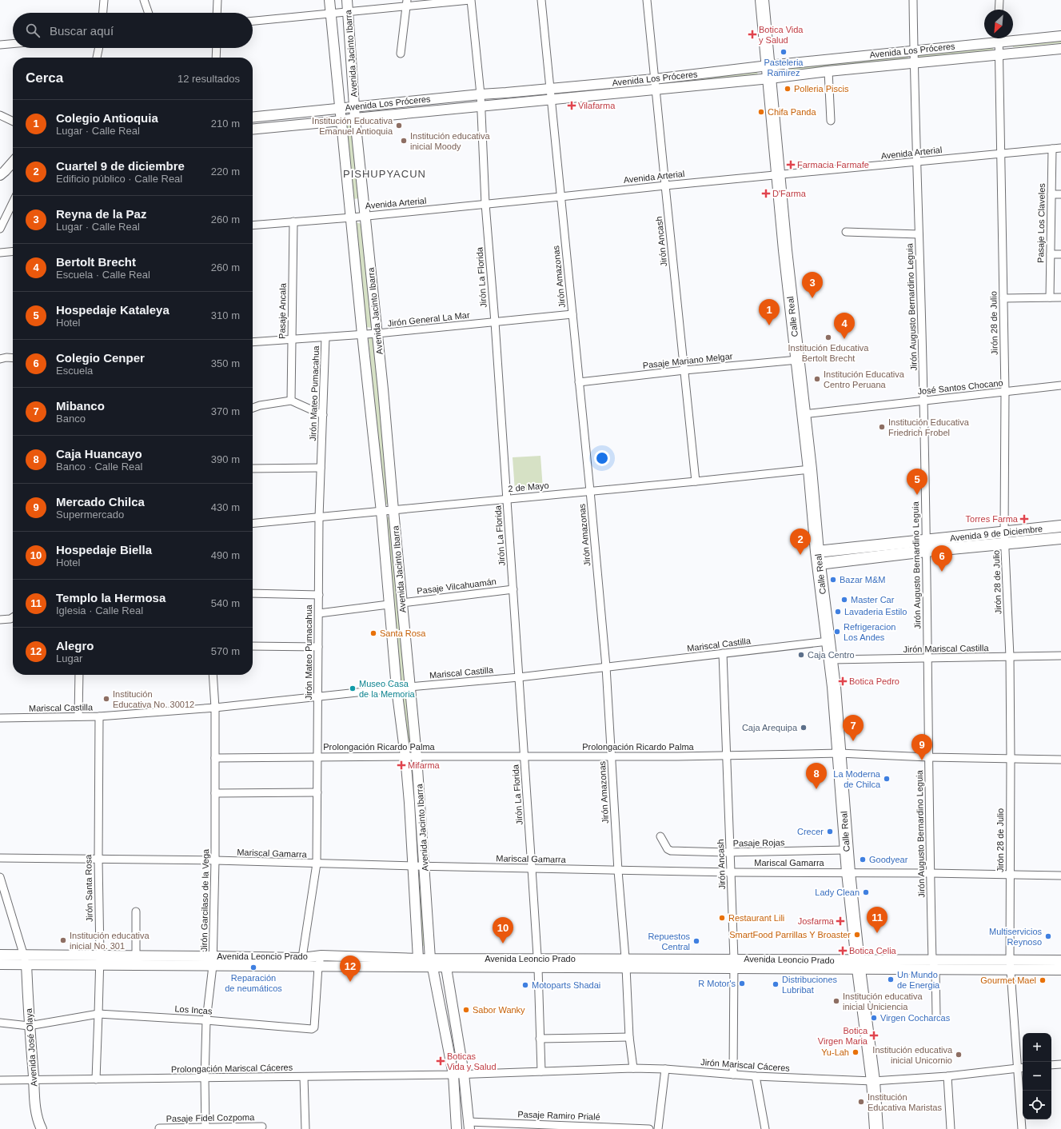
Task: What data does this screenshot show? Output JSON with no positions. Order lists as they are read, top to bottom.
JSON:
{
  "streets": {
    "highway": ["Calle Real"],
    "main road": ["Avenida 9 de Diciembre"],
    "street": [
      "Avenida Los Próceres",
      "Avenida Jacinto Ibarra",
      "Avenida Arterial",
      "Pasaje Los Claveles",
      "Jirón Ancash",
      "Jirón Amazonas",
      "Jirón La Florida",
      "Jirón Augusto Bernardino Leguia",
      "Pasaje Ancala",
      "Jirón General La Mar",
      "Jirón 28 de Julio",
      "Pasaje Mariano Melgar",
      "José Santos Chocano",
      "Jirón Mateo Pumacahua",
      "2 de Mayo",
      "Pasaje Vilcahuamán",
      "Mariscal Castilla",
      "Jirón Mariscal Castilla",
      "Prolongación Ricardo Palma",
      "Pasaje Rojas",
      "Mariscal Gamarra",
      "Jirón Santa Rosa",
      "Jirón Garcilaso de la Vega",
      "Avenida Leoncio Prado",
      "Los Incas",
      "Avenida José Olaya",
      "Jirón Mariscal Cáceres",
      "Prolongación Mariscal Cáceres",
      "Pasaje Ramiro Prialé",
      "Pasaje Fidel Cozpoma"
    ]
  },
  "crossings": [
    ["Avenida Los Próceres", "Avenida Jacinto Ibarra"],
    ["Avenida Los Próceres", "Jirón Ancash"],
    ["Avenida Los Próceres", "Jirón Amazonas"],
    ["Avenida Los Próceres", "Jirón La Florida"],
    ["Avenida Los Próceres", "Jirón Augusto Bernardino Leguia"],
    ["Avenida Los Próceres", "Calle Real"],
    ["Avenida Los Próceres", "Jirón 28 de Julio"],
    ["Avenida Jacinto Ibarra", "Avenida Arterial"],
    ["Avenida Jacinto Ibarra", "Jirón General La Mar"],
    ["Avenida Jacinto Ibarra", "2 de Mayo"],
    ["Avenida Jacinto Ibarra", "Pasaje Vilcahuamán"],
    ["Avenida Jacinto Ibarra", "Mariscal Castilla"],
    ["Avenida Jacinto Ibarra", "Prolongación Ricardo Palma"],
    ["Avenida Jacinto Ibarra", "Mariscal Gamarra"],
    ["Avenida Jacinto Ibarra", "Avenida Leoncio Prado"],
    ["Avenida Jacinto Ibarra", "Prolongación Mariscal Cáceres"],
    ["Avenida Arterial", "Pasaje Los Claveles"],
    ["Avenida Arterial", "Jirón Ancash"],
    ["Avenida Arterial", "Jirón Amazonas"],
    ["Avenida Arterial", "Jirón La Florida"],
    ["Avenida Arterial", "Jirón Augusto Bernardino Leguia"],
    ["Avenida Arterial", "Pasaje Ancala"],
    ["Avenida Arterial", "Calle Real"],
    ["Avenida Arterial", "Jirón 28 de Julio"],
    ["Jirón Ancash", "Pasaje Mariano Melgar"],
    ["Jirón Ancash", "2 de Mayo"],
    ["Jirón Ancash", "Mariscal Castilla"],
    ["Jirón Ancash", "Prolongación Ricardo Palma"],
    ["Jirón Ancash", "Pasaje Rojas"],
    ["Jirón Ancash", "Mariscal Gamarra"],
    ["Jirón Ancash", "Avenida Leoncio Prado"],
    ["Jirón Ancash", "Jirón Mariscal Cáceres"],
    ["Jirón Amazonas", "Jirón General La Mar"],
    ["Jirón Amazonas", "Pasaje Mariano Melgar"],
    ["Jirón Amazonas", "2 de Mayo"],
    ["Jirón Amazonas", "Mariscal Castilla"],
    ["Jirón Amazonas", "Prolongación Ricardo Palma"],
    ["Jirón Amazonas", "Mariscal Gamarra"],
    ["Jirón Amazonas", "Avenida Leoncio Prado"],
    ["Jirón Amazonas", "Jirón Mariscal Cáceres"],
    ["Jirón La Florida", "Jirón General La Mar"],
    ["Jirón La Florida", "2 de Mayo"],
    ["Jirón La Florida", "Pasaje Vilcahuamán"],
    ["Jirón La Florida", "Mariscal Castilla"],
    ["Jirón La Florida", "Prolongación Ricardo Palma"],
    ["Jirón La Florida", "Mariscal Gamarra"],
    ["Jirón La Florida", "Avenida Leoncio Prado"],
    ["Jirón La Florida", "Jirón Mariscal Cáceres"],
    ["Jirón Augusto Bernardino Leguia", "José Santos Chocano"],
    ["Jirón Augusto Bernardino Leguia", "Avenida 9 de Diciembre"],
    ["Jirón Augusto Bernardino Leguia", "Jirón Mariscal Castilla"],
    ["Jirón Augusto Bernardino Leguia", "Prolongación Ricardo Palma"],
    ["Jirón Augusto Bernardino Leguia", "Mariscal Gamarra"],
    ["Jirón Augusto Bernardino Leguia", "Avenida Leoncio Prado"],
    ["Pasaje Ancala", "Jirón General La Mar"],
    ["Calle Real", "Pasaje Mariano Melgar"],
    ["Calle Real", "José Santos Chocano"],
    ["Calle Real", "2 de Mayo"],
    ["Calle Real", "Avenida 9 de Diciembre"],
    ["Calle Real", "Mariscal Castilla"],
    ["Calle Real", "Jirón Mariscal Castilla"],
    ["Calle Real", "Prolongación Ricardo Palma"],
    ["Calle Real", "Pasaje Rojas"],
    ["Calle Real", "Mariscal Gamarra"],
    ["Calle Real", "Avenida Leoncio Prado"],
    ["Calle Real", "Jirón Mariscal Cáceres"],
    ["Jirón General La Mar", "Jirón Mateo Pumacahua"],
    ["Jirón 28 de Julio", "José Santos Chocano"],
    ["Jirón 28 de Julio", "Avenida 9 de Diciembre"],
    ["Jirón 28 de Julio", "Jirón Mariscal Castilla"],
    ["Jirón 28 de Julio", "Prolongación Ricardo Palma"],
    ["Jirón 28 de Julio", "Mariscal Gamarra"],
    ["Jirón 28 de Julio", "Avenida Leoncio Prado"],
    ["Jirón 28 de Julio", "Jirón Mariscal Cáceres"],
    ["Jirón Mateo Pumacahua", "2 de Mayo"],
    ["Jirón Mateo Pumacahua", "Mariscal Castilla"],
    ["Jirón Mateo Pumacahua", "Prolongación Ricardo Palma"],
    ["Jirón Mateo Pumacahua", "Mariscal Gamarra"],
    ["Jirón Mateo Pumacahua", "Avenida Leoncio Prado"],
    ["Mariscal Castilla", "Jirón Santa Rosa"],
    ["Mariscal Castilla", "Jirón Garcilaso de la Vega"],
    ["Prolongación Ricardo Palma", "Jirón Garcilaso de la Vega"],
    ["Mariscal Gamarra", "Jirón Santa Rosa"],
    ["Mariscal Gamarra", "Jirón Garcilaso de la Vega"],
    ["Jirón Santa Rosa", "Avenida Leoncio Prado"],
    ["Jirón Santa Rosa", "Los Incas"],
    ["Jirón Santa Rosa", "Prolongación Mariscal Cáceres"],
    ["Jirón Garcilaso de la Vega", "Avenida Leoncio Prado"],
    ["Jirón Garcilaso de la Vega", "Los Incas"],
    ["Jirón Garcilaso de la Vega", "Prolongación Mariscal Cáceres"],
    ["Jirón Garcilaso de la Vega", "Pasaje Fidel Cozpoma"],
    ["Avenida Leoncio Prado", "Los Incas"],
    ["Avenida Leoncio Prado", "Avenida José Olaya"],
    ["Los Incas", "Avenida José Olaya"],
    ["Avenida José Olaya", "Prolongación Mariscal Cáceres"],
    ["Jirón Mariscal Cáceres", "Prolongación Mariscal Cáceres"]
  ],
  "districts": ["PISHUPYACUN"],
  "places": {
    "health": [
      "Botica Vida y Salud",
      "Vilafarma",
      "Farmacia Farmafe",
      "D'Farma",
      "Torres Farma",
      "Botica Pedro",
      "Mifarma",
      "Josfarma",
      "Botica Celia",
      "Botica Virgen Maria",
      "Boticas Vida y Salud"
    ],
    "other": [
      "Pasteleria Ramirez",
      "Polleria Piscis",
      "Chifa Panda",
      "Institución Educativa Emanuel Antioquia",
      "Institución educativa inicial Moody",
      "Institución Educativa Bertolt Brecht",
      "Institución Educativa Centro Peruana",
      "Institución Educativa Friedrich Frobel",
      "Bazar M&M",
      "Master Car",
      "Lavaderia Estilo",
      "Refrigeracion Los Andes",
      "Santa Rosa",
      "Caja Centro",
      "Museo Casa de la Memoria",
      "Institución Educativa No. 30012",
      "Caja Arequipa",
      "La Moderna de Chilca",
      "Crecer",
      "Goodyear",
      "Lady Clean",
      "Restaurant Lili",
      "SmartFood Parrillas Y Broaster",
      "Multiservicios Reynoso",
      "Institución educativa inicial No. 301",
      "Repuestos Central",
      "Reparación de neumáticos",
      "Un Mundo de Energia",
      "Gourmet Mael",
      "R Motor's",
      "Distribuciones Lubribat",
      "Motoparts Shadai",
      "Institución educativa inicial Uniciencia",
      "Sabor Wanky",
      "Virgen Cocharcas",
      "Yu-Lah",
      "Institución educativa inicial Unicornio",
      "Institución Educativa Maristas"
    ]
  },
  "north": "bottom left",
  "page": {
    "search": "Buscar aquí",
    "heading": ["Cerca", "12 resultados"],
    "list": [
      {
        "mark": "1",
        "name": "Colegio Antioquia",
        "note": "Lugar · Calle Real",
        "value": "210 m"
      },
      {
        "mark": "2",
        "name": "Cuartel 9 de diciembre",
        "note": "Edificio público · Calle Real",
        "value": "220 m"
      },
      {
        "mark": "3",
        "name": "Reyna de la Paz",
        "note": "Lugar · Calle Real",
        "value": "260 m"
      },
      {
        "mark": "4",
        "name": "Bertolt Brecht",
        "note": "Escuela · Calle Real",
        "value": "260 m"
      },
      {
        "mark": "5",
        "name": "Hospedaje Kataleya",
        "note": "Hotel",
        "value": "310 m"
      },
      {
        "mark": "6",
        "name": "Colegio Cenper",
        "note": "Escuela",
        "value": "350 m"
      },
      {
        "mark": "7",
        "name": "Mibanco",
        "note": "Banco",
        "value": "370 m"
      },
      {
        "mark": "8",
        "name": "Caja Huancayo",
        "note": "Banco · Calle Real",
        "value": "390 m"
      },
      {
        "mark": "9",
        "name": "Mercado Chilca",
        "note": "Supermercado",
        "value": "430 m"
      },
      {
        "mark": "10",
        "name": "Hospedaje Biella",
        "note": "Hotel",
        "value": "490 m"
      },
      {
        "mark": "11",
        "name": "Templo la Hermosa",
        "note": "Iglesia · Calle Real",
        "value": "540 m"
      },
      {
        "mark": "12",
        "name": "Alegro",
        "note": "Lugar",
        "value": "570 m"
      }
    ],
    "pins": [
      "3",
      "1",
      "4",
      "5",
      "2",
      "6",
      "7",
      "9",
      "8",
      "11",
      "10",
      "12"
    ],
    "map_buttons": ["+", "−"]
  }
}
